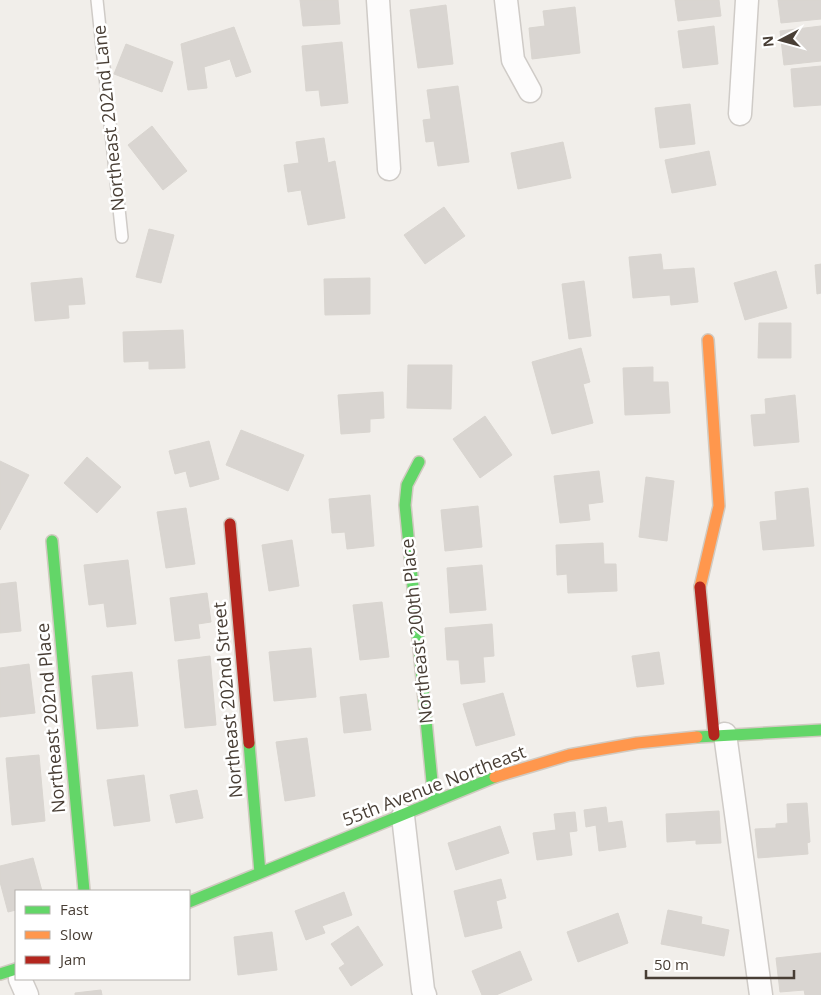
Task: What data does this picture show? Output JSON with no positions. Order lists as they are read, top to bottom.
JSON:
{
  "streets": {
    "street": [
      "Northeast 200th Place",
      "Northeast 202nd Street",
      "Northeast 202nd Place",
      "55th Avenue Northeast"
    ],
    "lane": ["Northeast 202nd Lane"]
  },
  "crossings": [
    ["Northeast 200th Place", "55th Avenue Northeast"],
    ["Northeast 202nd Street", "55th Avenue Northeast"]
  ],
  "legend": ["Fast", "Slow", "Jam"],
  "scale_bar": "50 m",
  "north": "left"
}
